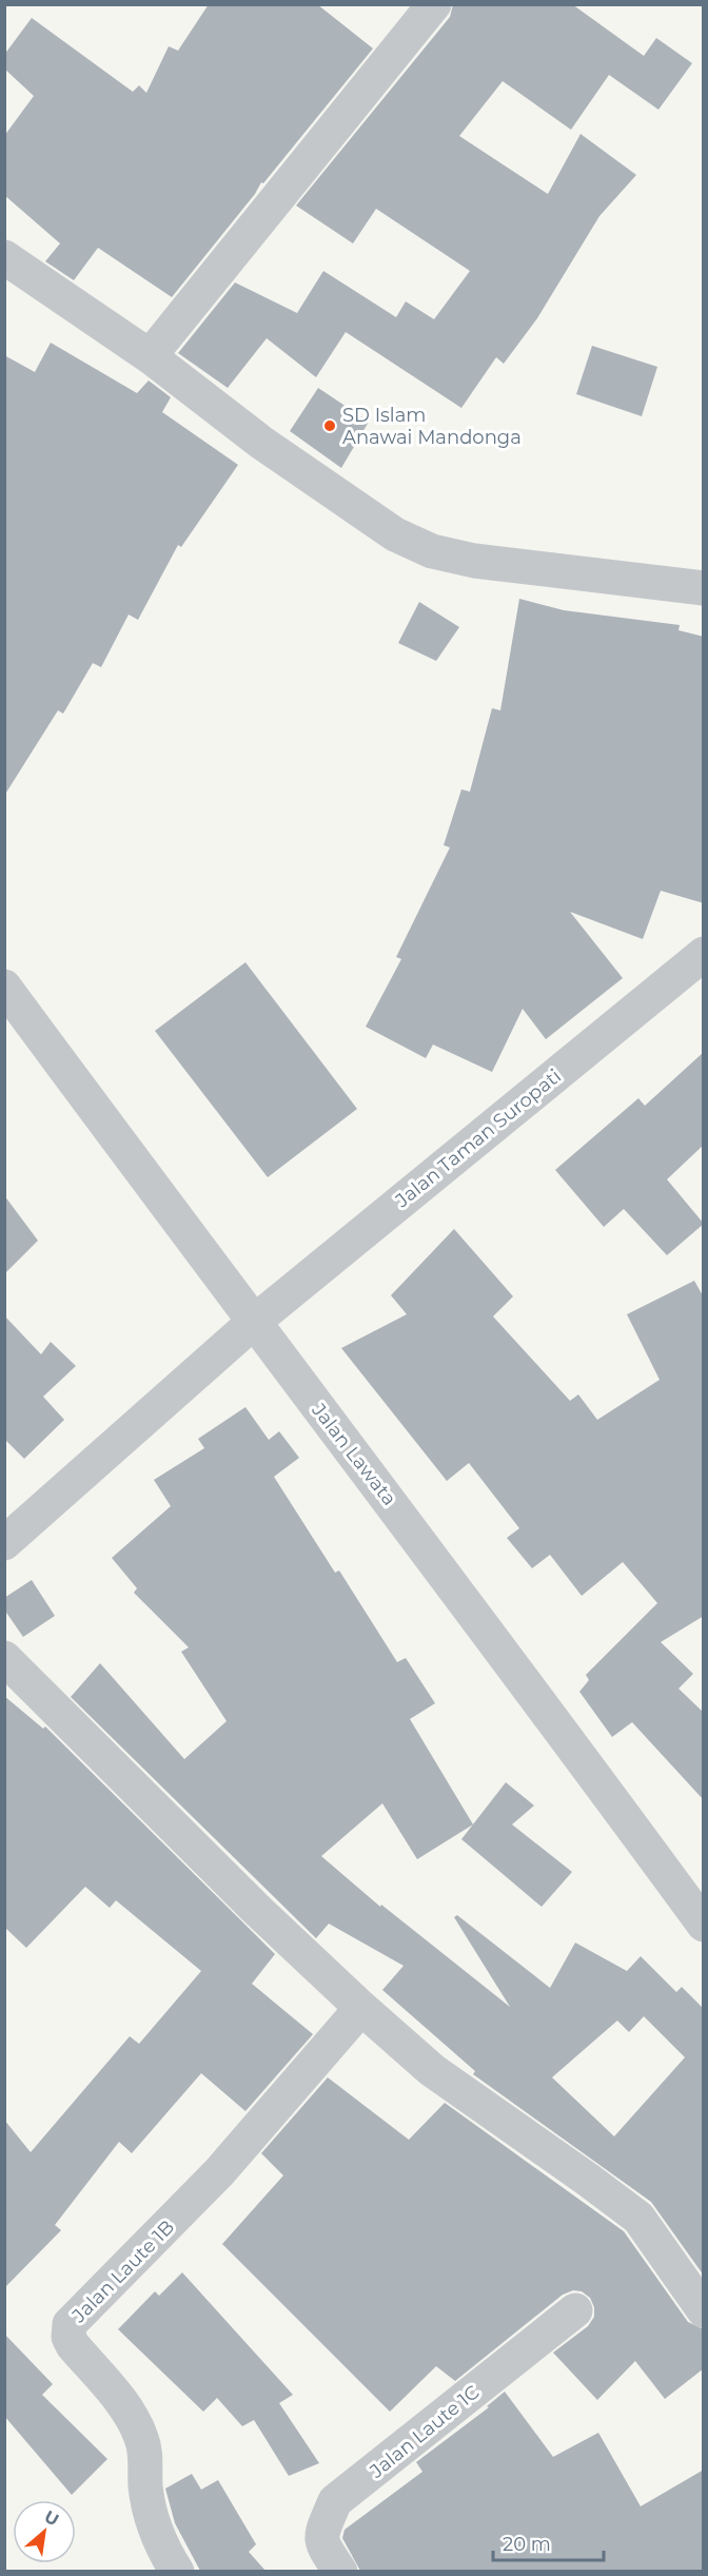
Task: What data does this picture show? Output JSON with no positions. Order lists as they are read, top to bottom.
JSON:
{
  "streets": {
    "street": [
      "Jalan Taman Suropati",
      "Jalan Lawata",
      "Jalan Laute 1B",
      "Jalan Laute 1C"
    ]
  },
  "crossings": [
    ["Jalan Taman Suropati", "Jalan Lawata"]
  ],
  "places": ["SD Islam Anawai Mandonga"],
  "scale_bar": "20 m",
  "north": "top right"
}
